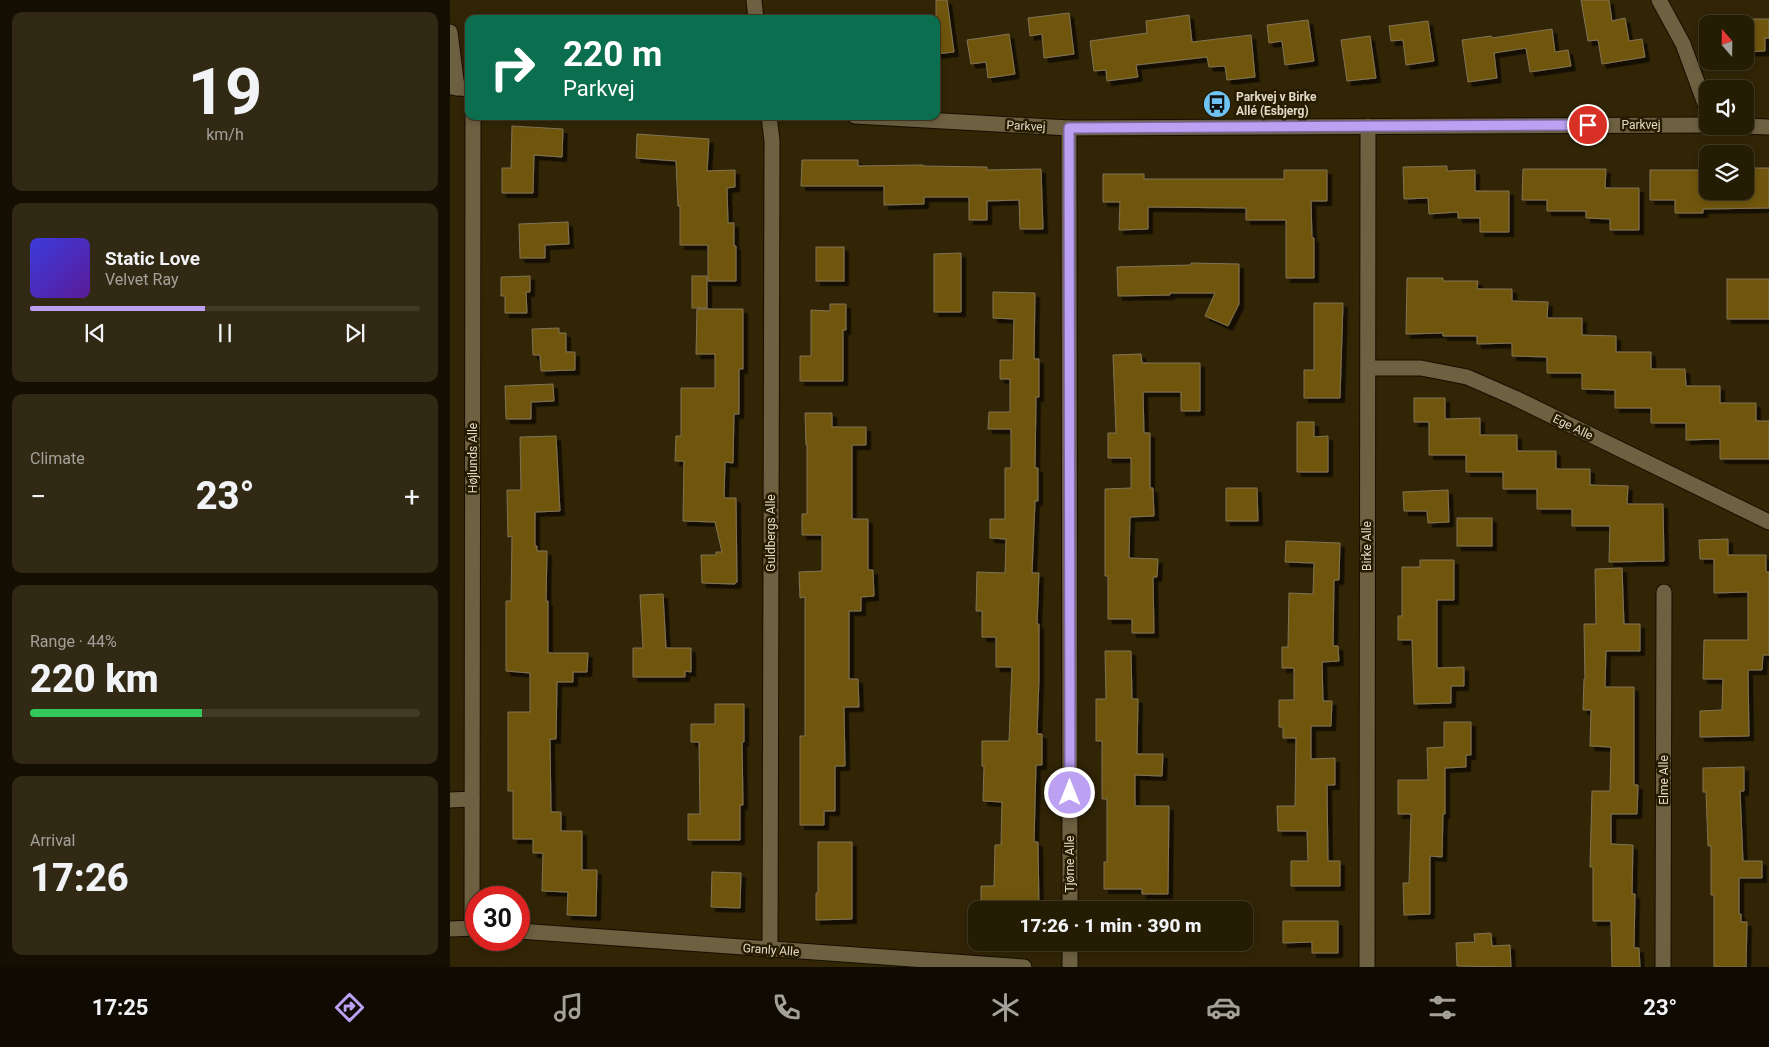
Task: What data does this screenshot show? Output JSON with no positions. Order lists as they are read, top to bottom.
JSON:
{
  "streets": {
    "street": [
      "Parkvej",
      "Ege Alle",
      "Højlunds Alle",
      "Guldbergs Alle",
      "Birke Alle",
      "Elme Alle",
      "Tjørne Alle",
      "Granly Alle"
    ]
  },
  "crossings": [
    ["Parkvej", "Birke Alle"],
    ["Parkvej", "Tjørne Alle"],
    ["Ege Alle", "Birke Alle"],
    ["Guldbergs Alle", "Granly Alle"]
  ],
  "places": {
    "bus stop": ["Parkvej v Birke Allé (Esbjerg)"]
  },
  "north": "top",
  "page": {
    "tile": [
      ["19", "km/h"],
      "Climate",
      ["Range · 44%", "220 km"],
      ["Arrival", "17:26"]
    ],
    "turn": ["220 m", "Parkvej"],
    "song": ["Static Love", "Velvet Ray"],
    "heat": ["−", "23°", "+"],
    "limit": "30",
    "trip": "17:26 · 1 min · 390 m",
    "tabs": ["17:25", "23°"]
  }
}
